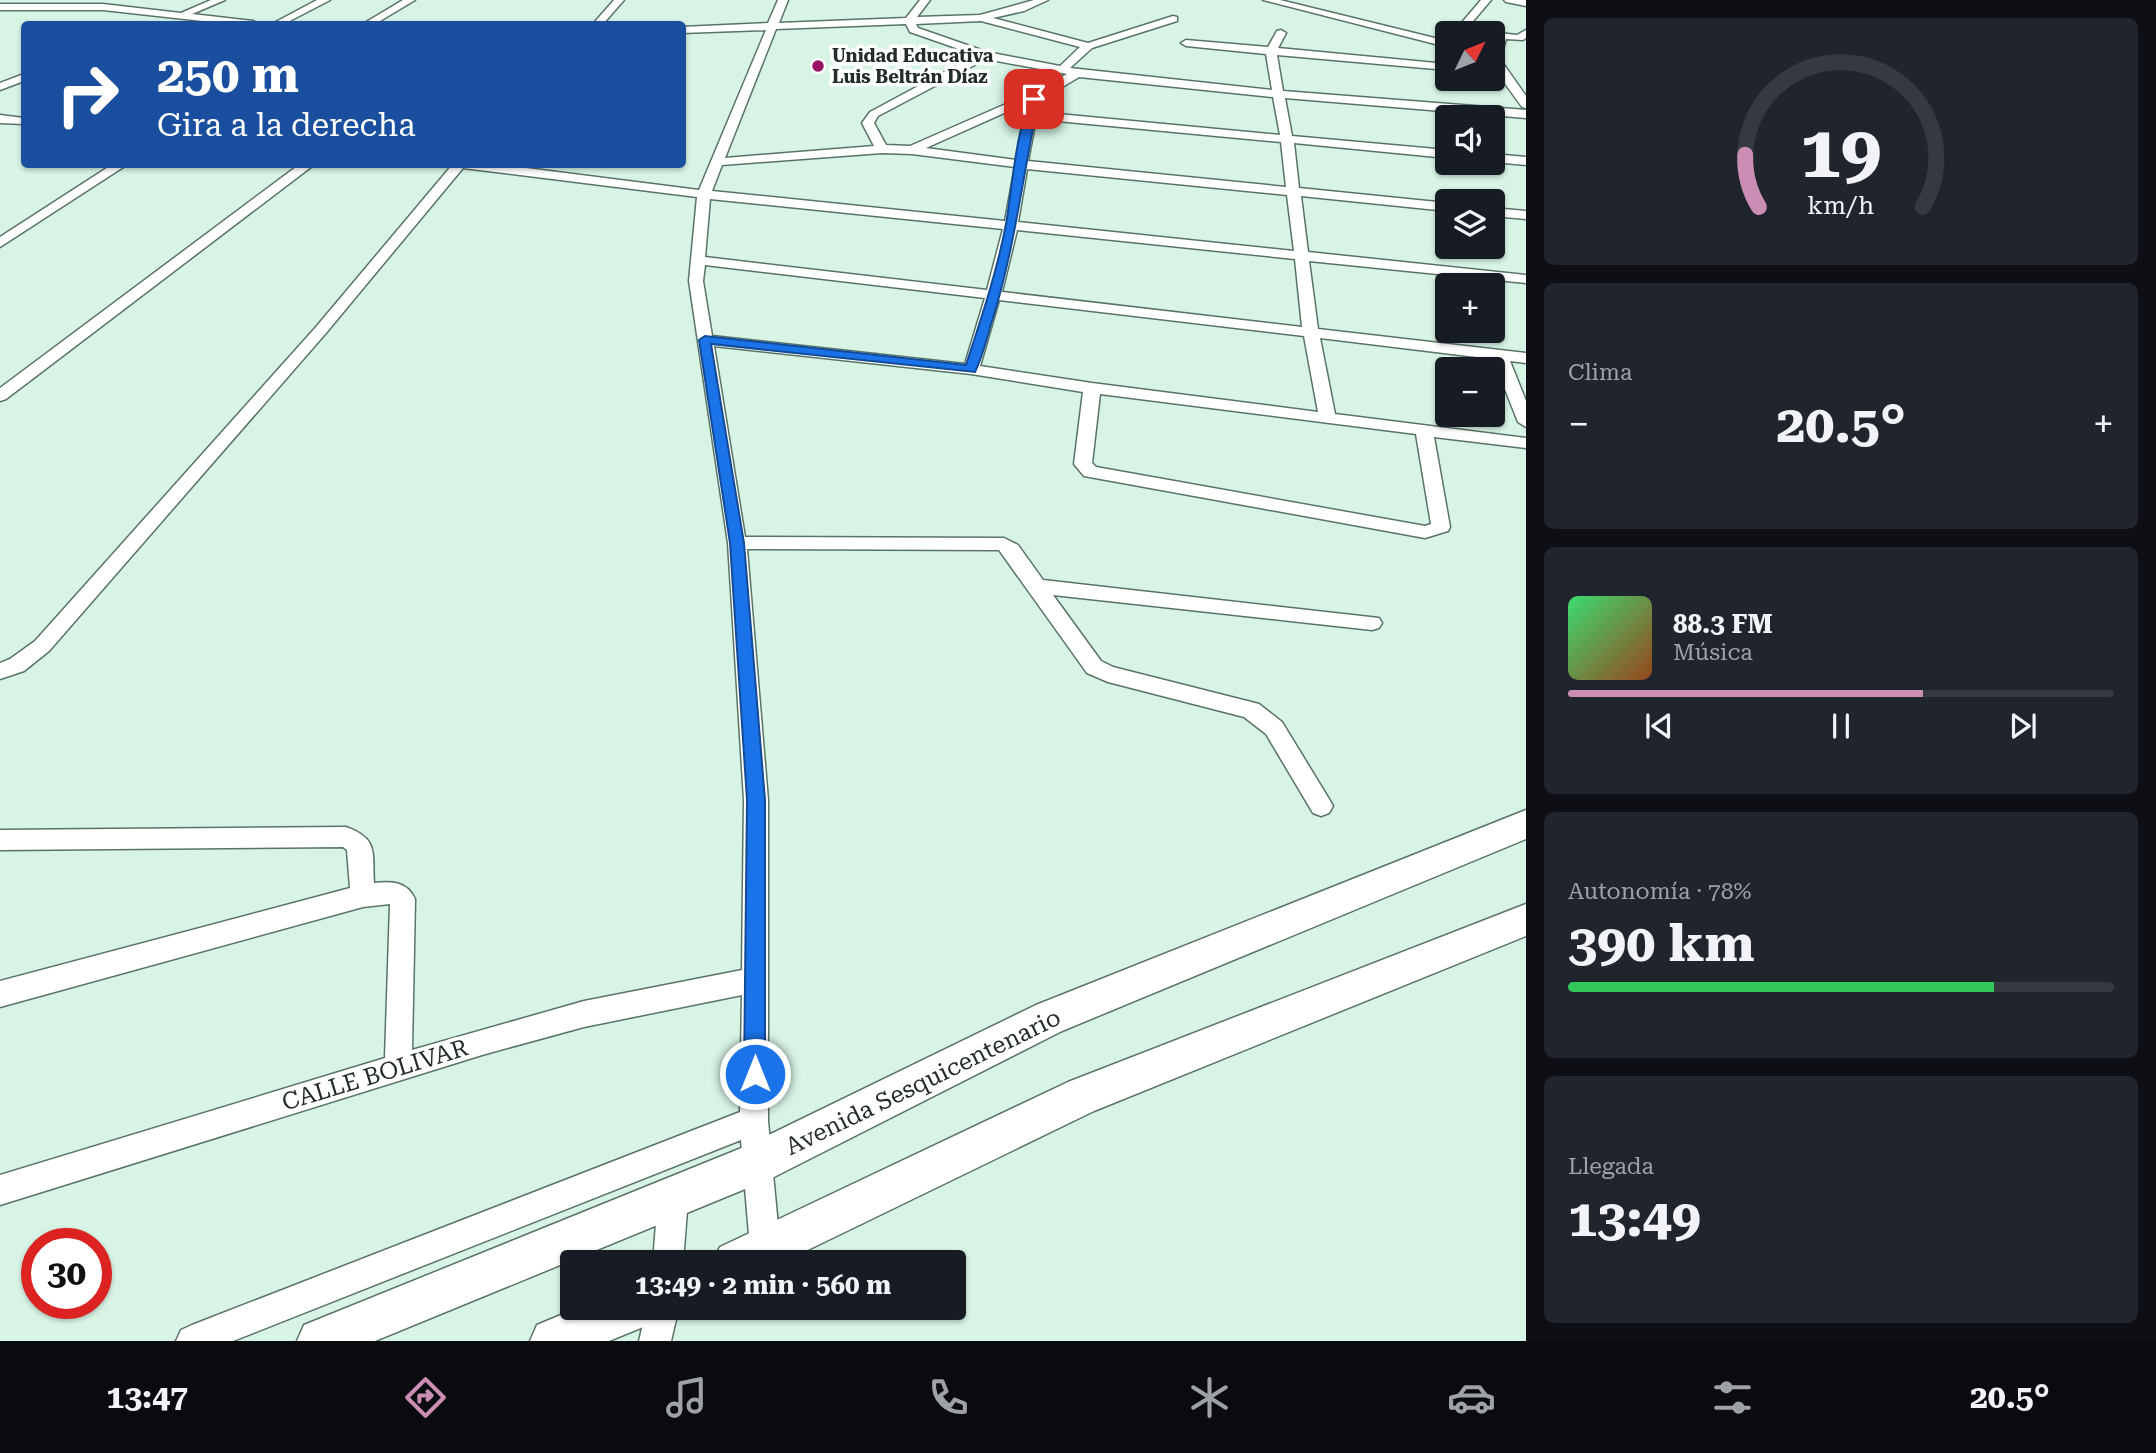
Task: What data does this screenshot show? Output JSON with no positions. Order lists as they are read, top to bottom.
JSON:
{
  "streets": {
    "main road": ["Avenida Sesquicentenario"],
    "street": ["CALLE BOLIVAR"]
  },
  "places": ["Unidad Educativa Luis Beltrán Díaz"],
  "north": "top right",
  "page": {
    "map_buttons": ["+", "−"],
    "turn": ["250 m", "Gira a la derecha"],
    "tile": [
      "Clima",
      ["Autonomía · 78%", "390 km"],
      ["Llegada", "13:49"]
    ],
    "heat": ["−", "20.5°", "+"],
    "song": ["88.3 FM", "Música"],
    "limit": "30",
    "trip": "13:49 · 2 min · 560 m",
    "tabs": ["13:47", "20.5°"],
    "gauge": ["19", "km/h"]
  }
}
